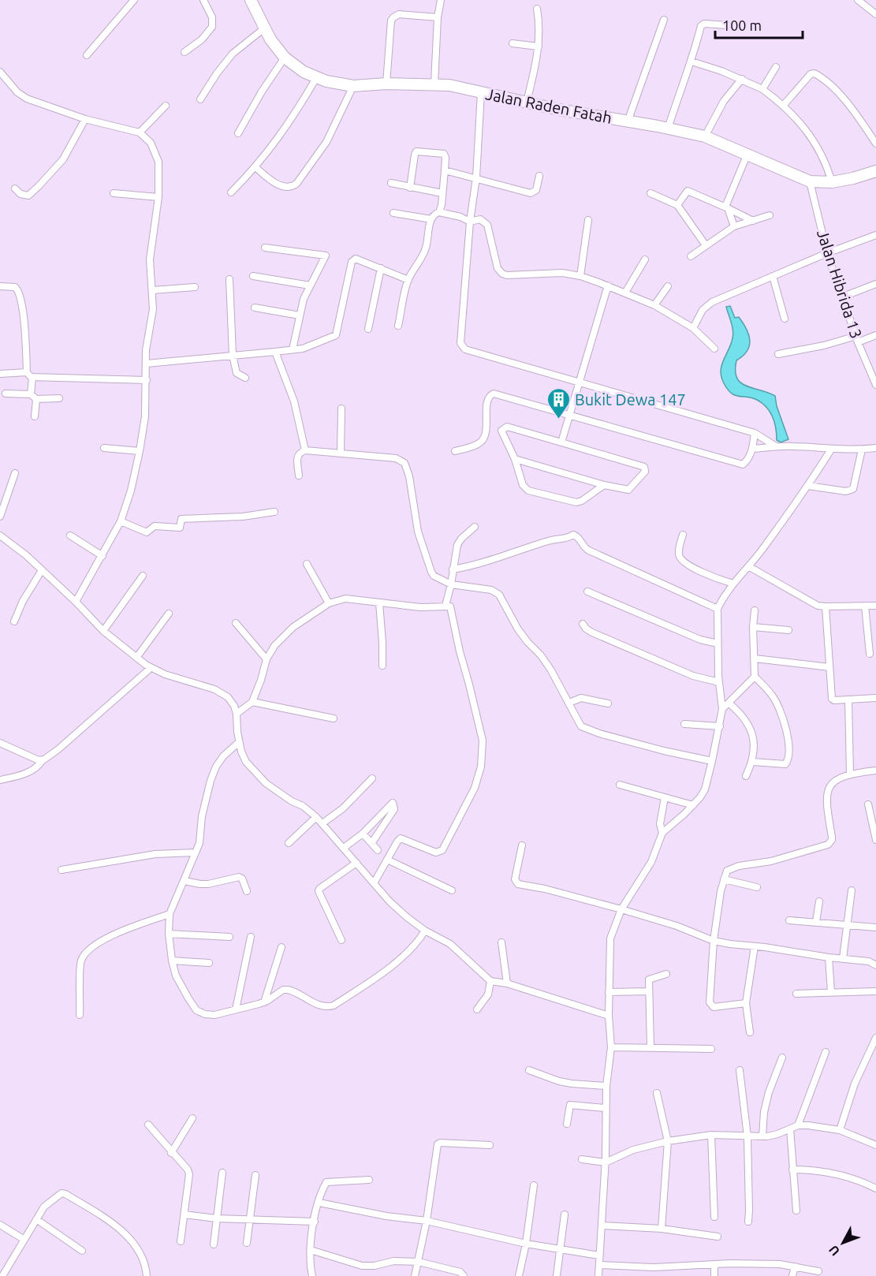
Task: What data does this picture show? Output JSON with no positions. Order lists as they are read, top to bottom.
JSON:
{
  "streets": {
    "highway": ["Jalan Raden Fatah"],
    "street": ["Jalan Hibrida 13"]
  },
  "crossings": [
    ["Jalan Raden Fatah", "Jalan Hibrida 13"]
  ],
  "places": {
    "building": ["Bukit Dewa 147"]
  },
  "scale_bar": "100 m",
  "north": "bottom left"
}
